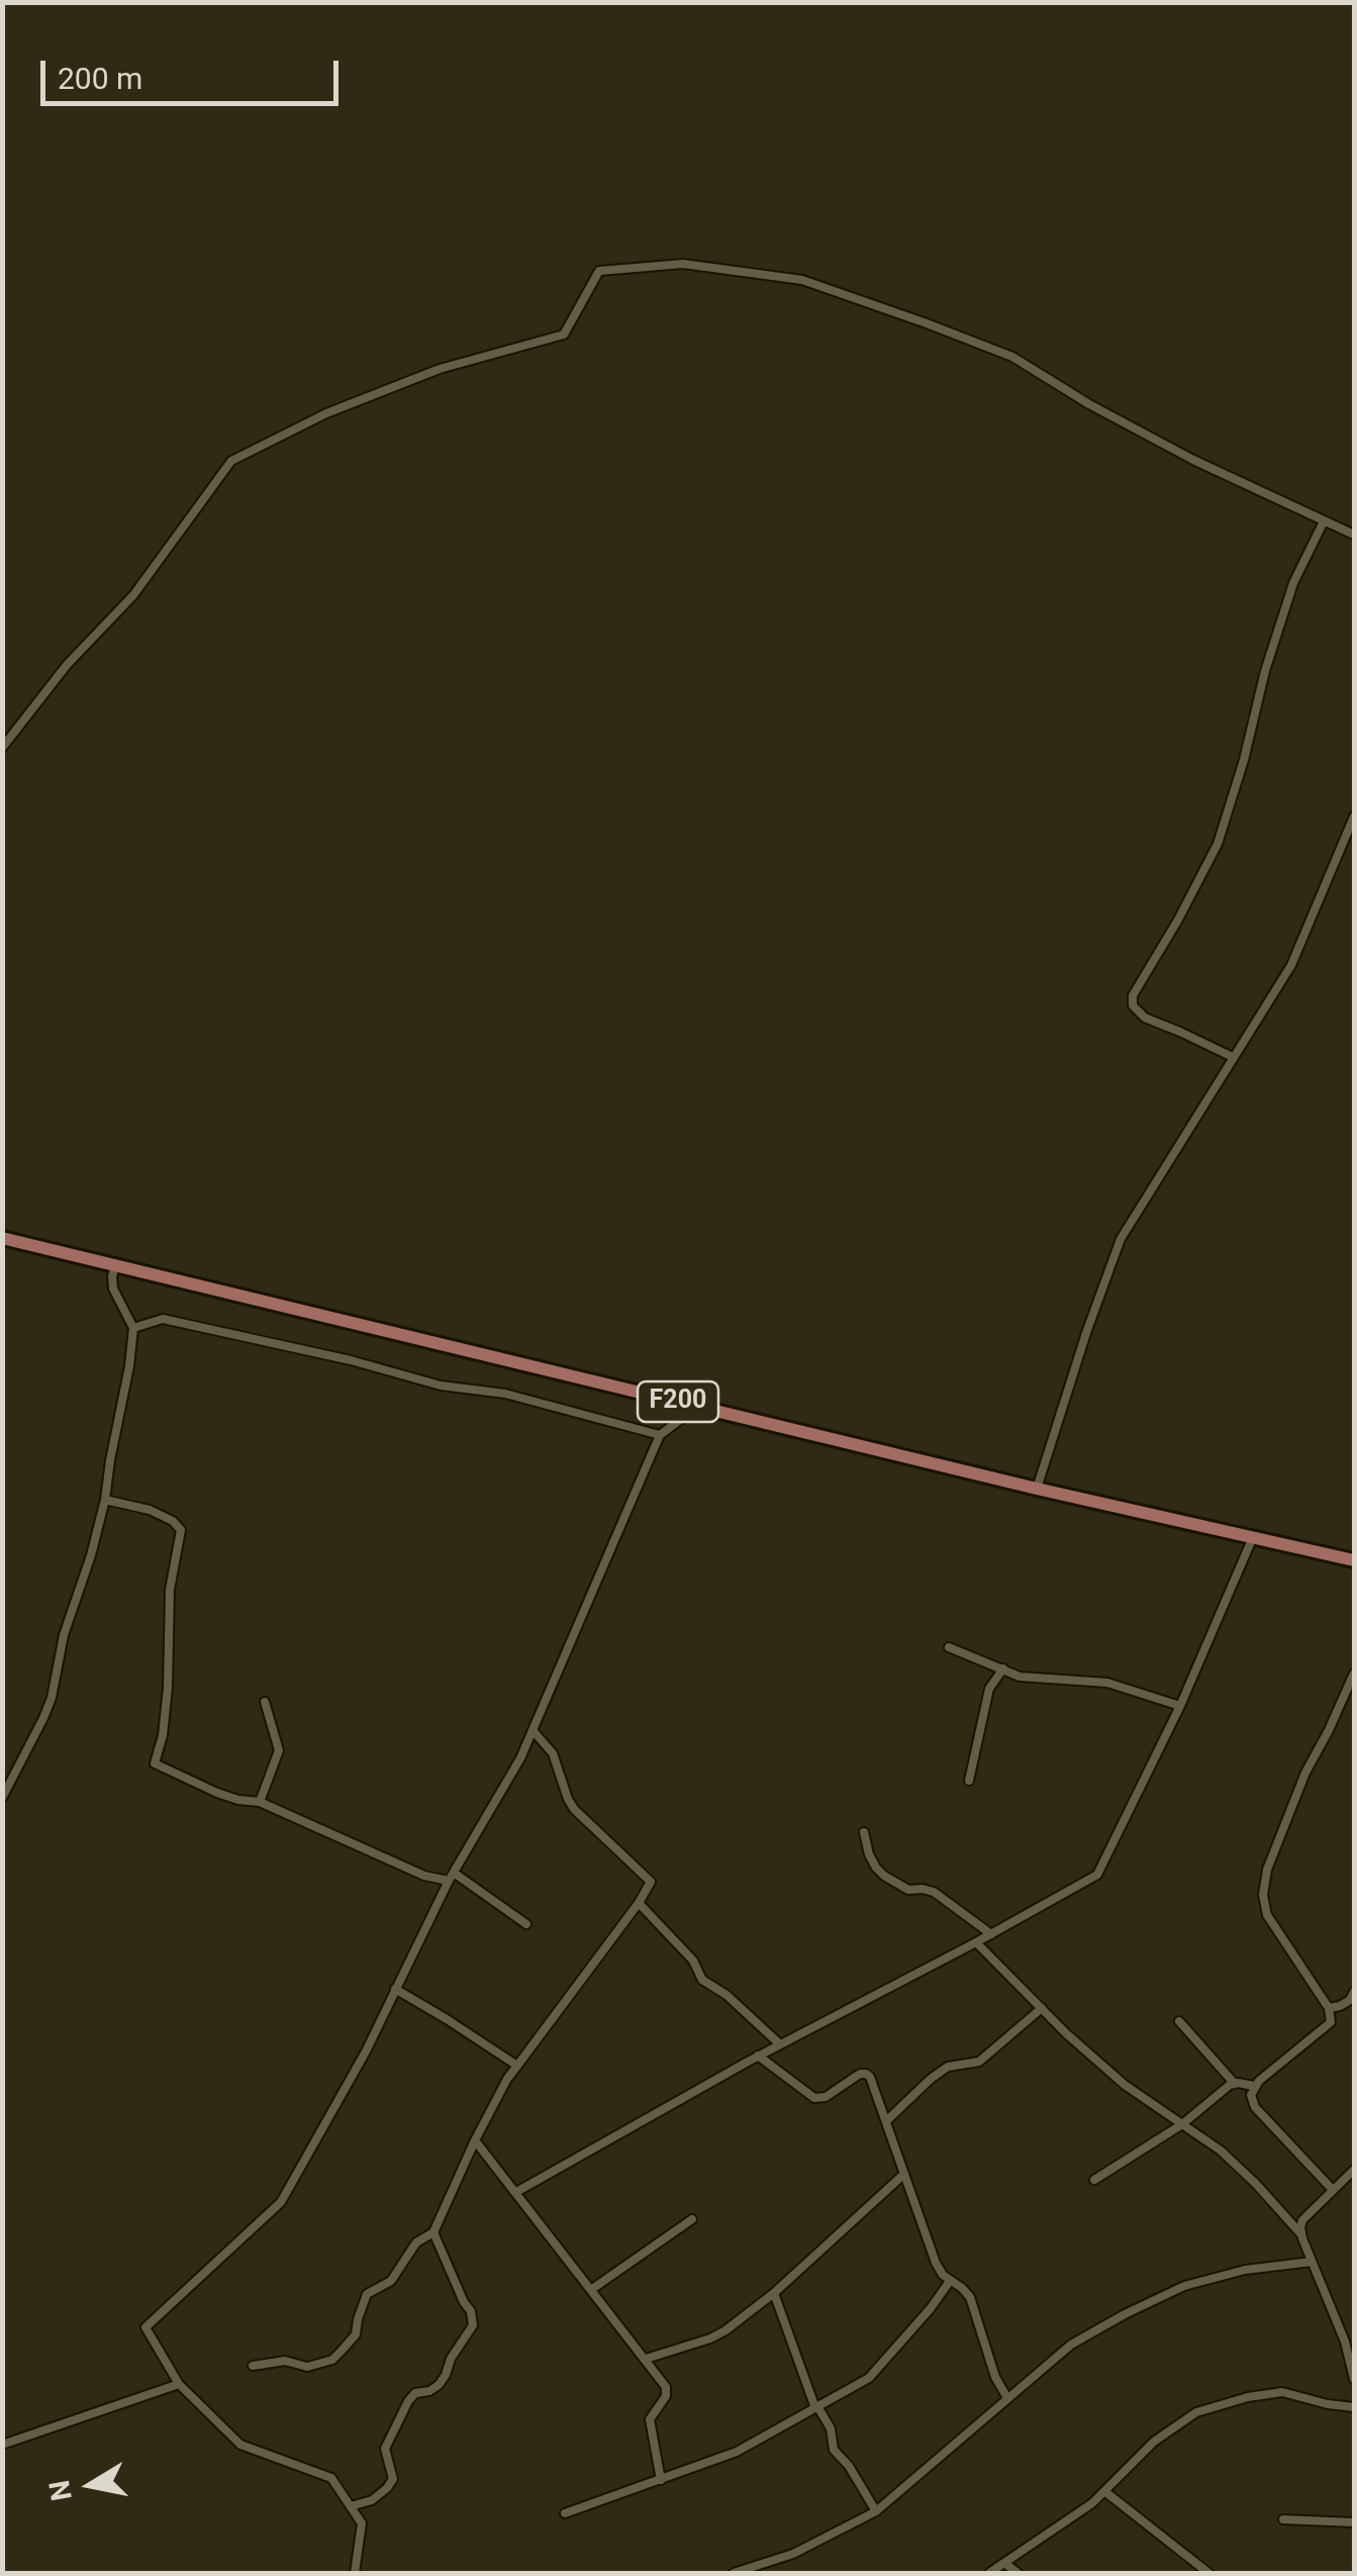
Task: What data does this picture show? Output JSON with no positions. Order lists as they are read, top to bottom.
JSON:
{
  "streets": {
    "main road": ["F200"]
  },
  "scale_bar": "200 m",
  "north": "left"
}
